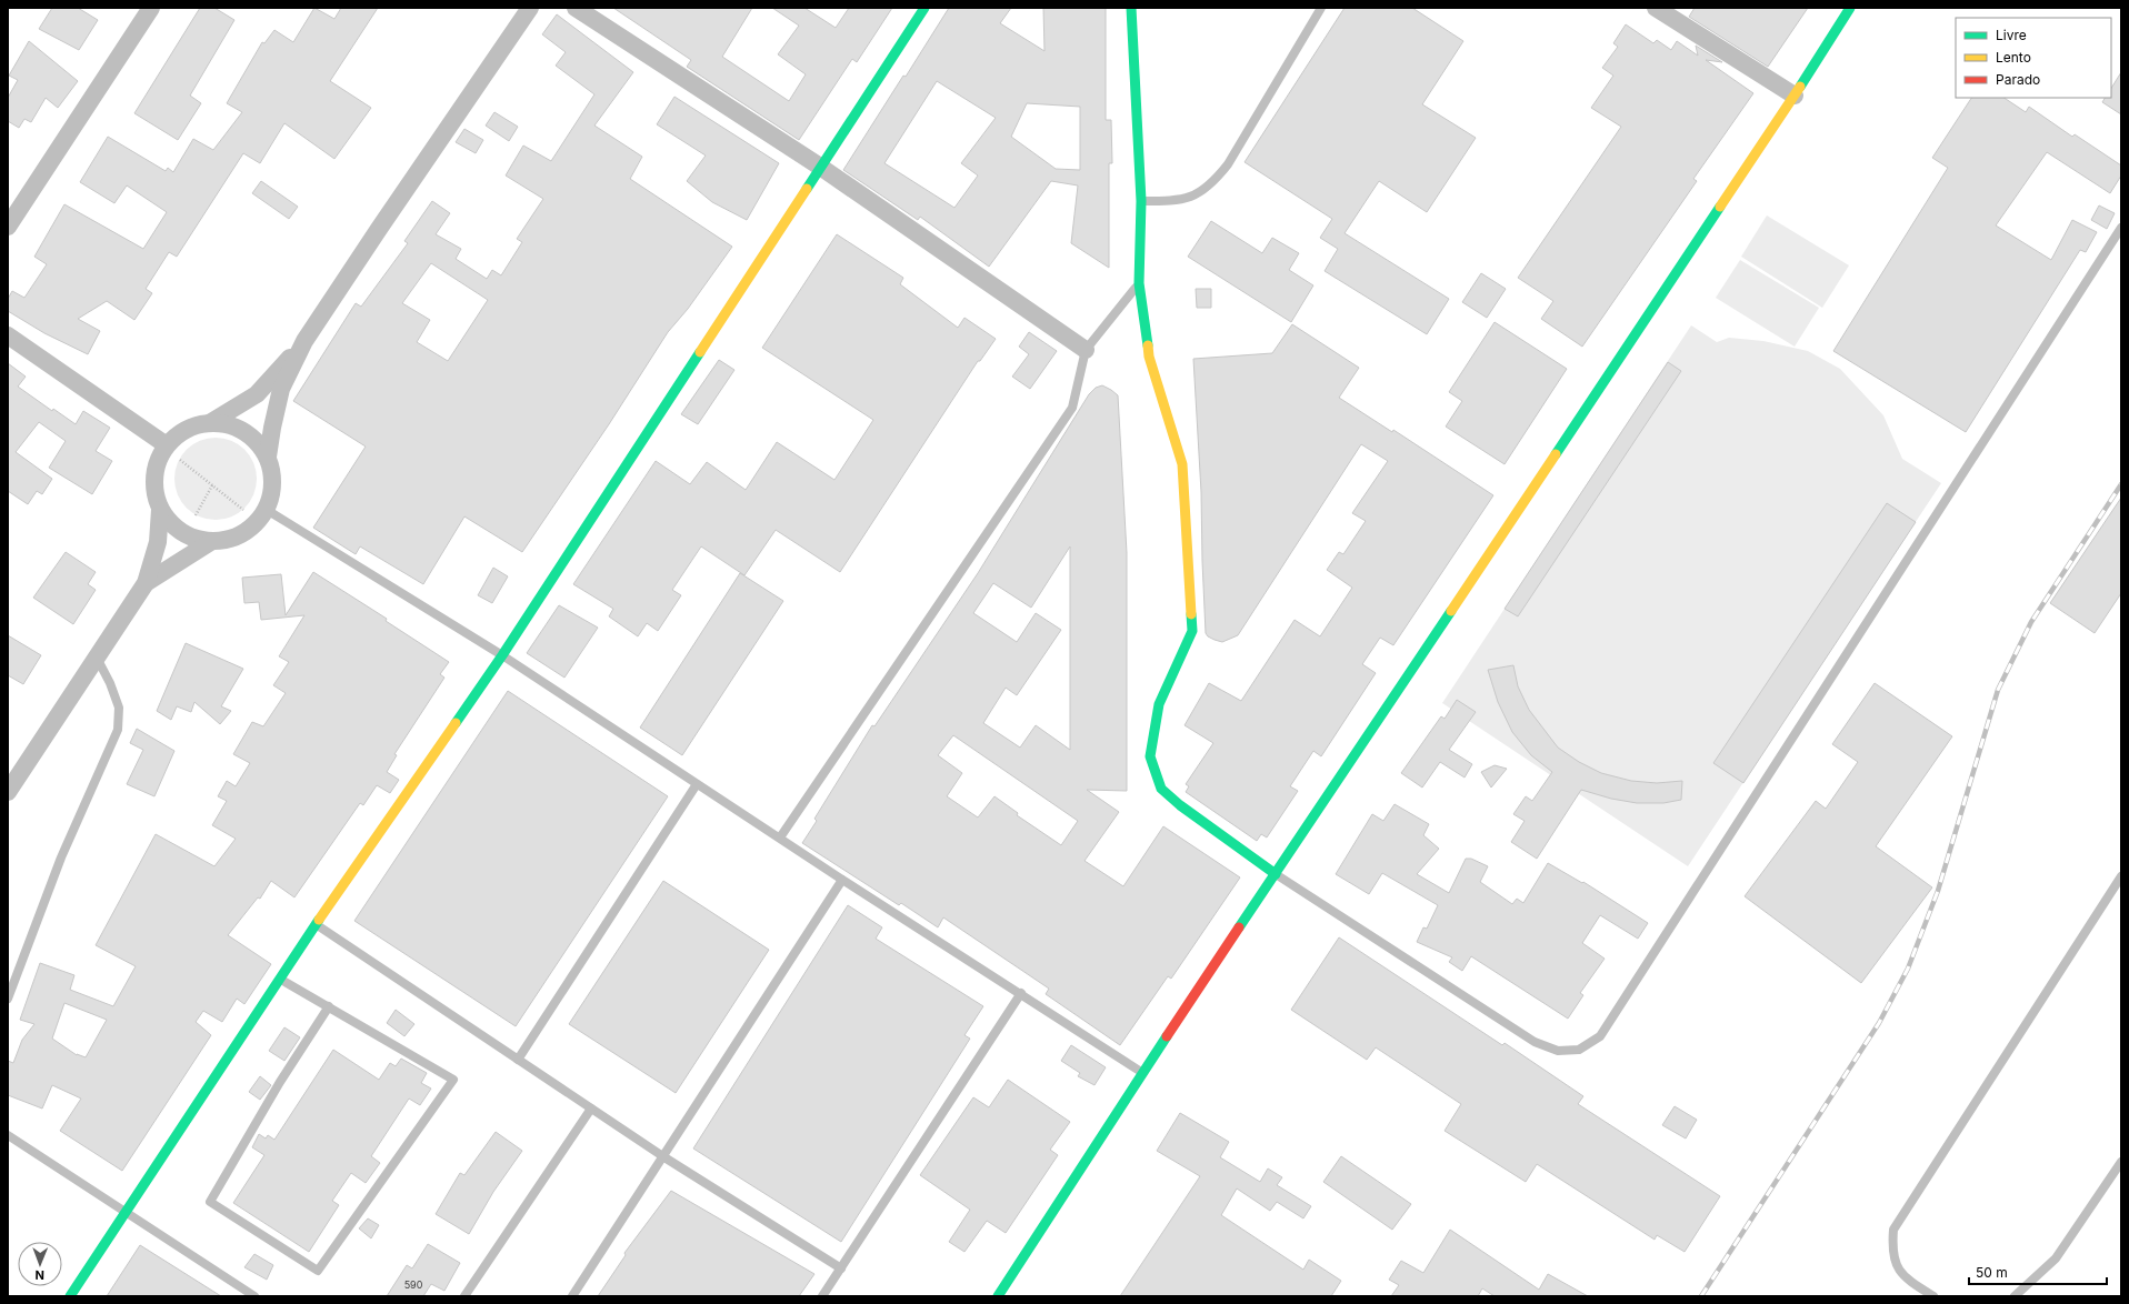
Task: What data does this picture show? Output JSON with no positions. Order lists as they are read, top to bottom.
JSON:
{
  "house_numbers": ["590"],
  "legend": ["Livre", "Lento", "Parado"],
  "scale_bar": "50 m",
  "north": "bottom"
}
